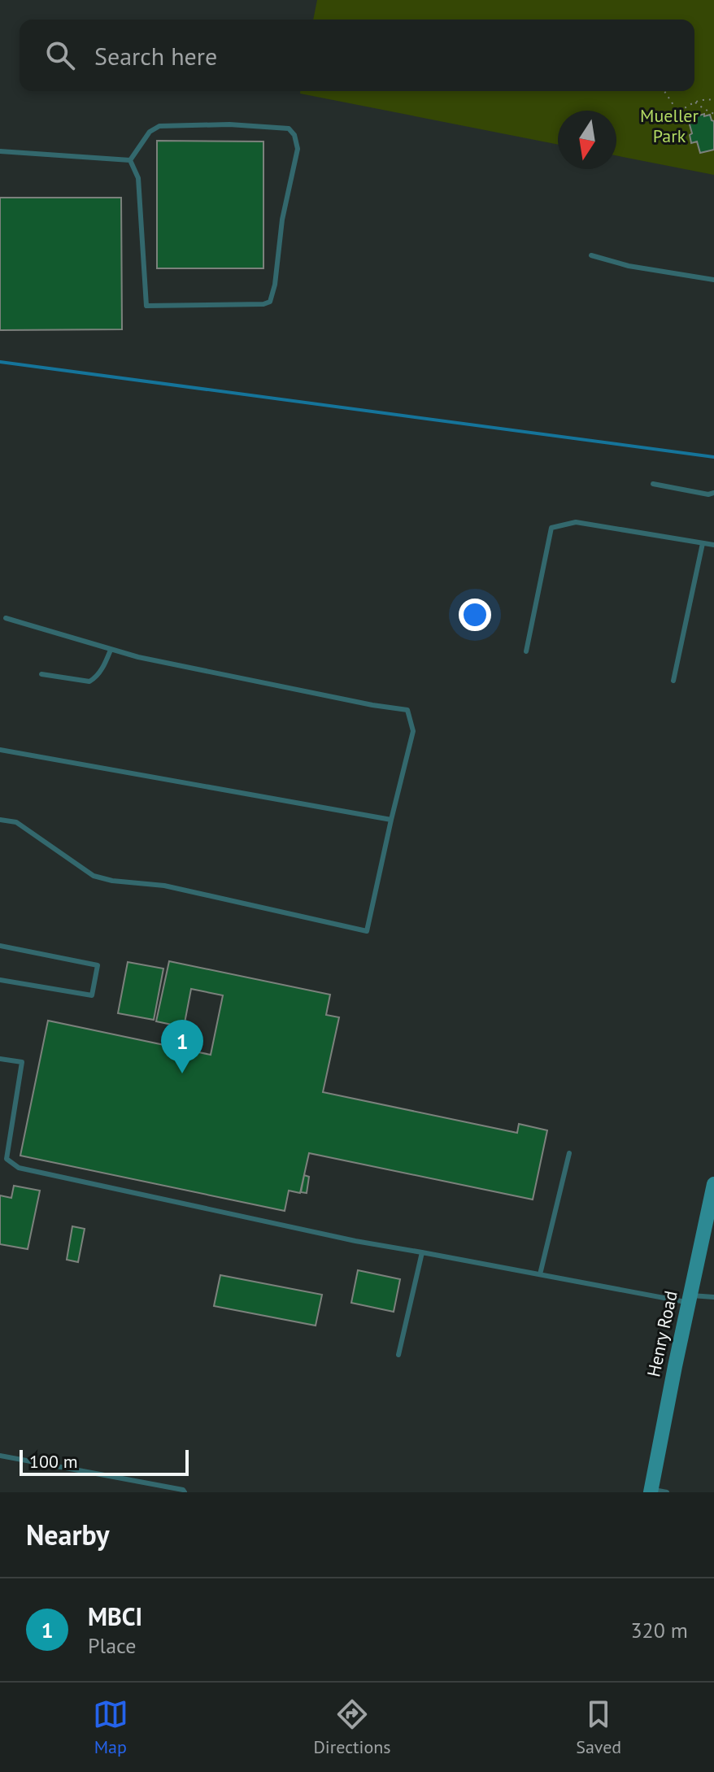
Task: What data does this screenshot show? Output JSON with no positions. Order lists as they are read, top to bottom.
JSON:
{
  "streets": {
    "street": ["Henry Road"]
  },
  "parks": ["Mueller Park"],
  "scale_bar": "100 m",
  "north": "bottom",
  "page": {
    "search": "Search here",
    "pins": "1",
    "scale": "100 m",
    "heading": "Nearby",
    "list": [
      {
        "mark": "1",
        "name": "MBCI",
        "note": "Place",
        "value": "320 m"
      }
    ],
    "nav": ["Map", "Directions", "Saved"]
  }
}
